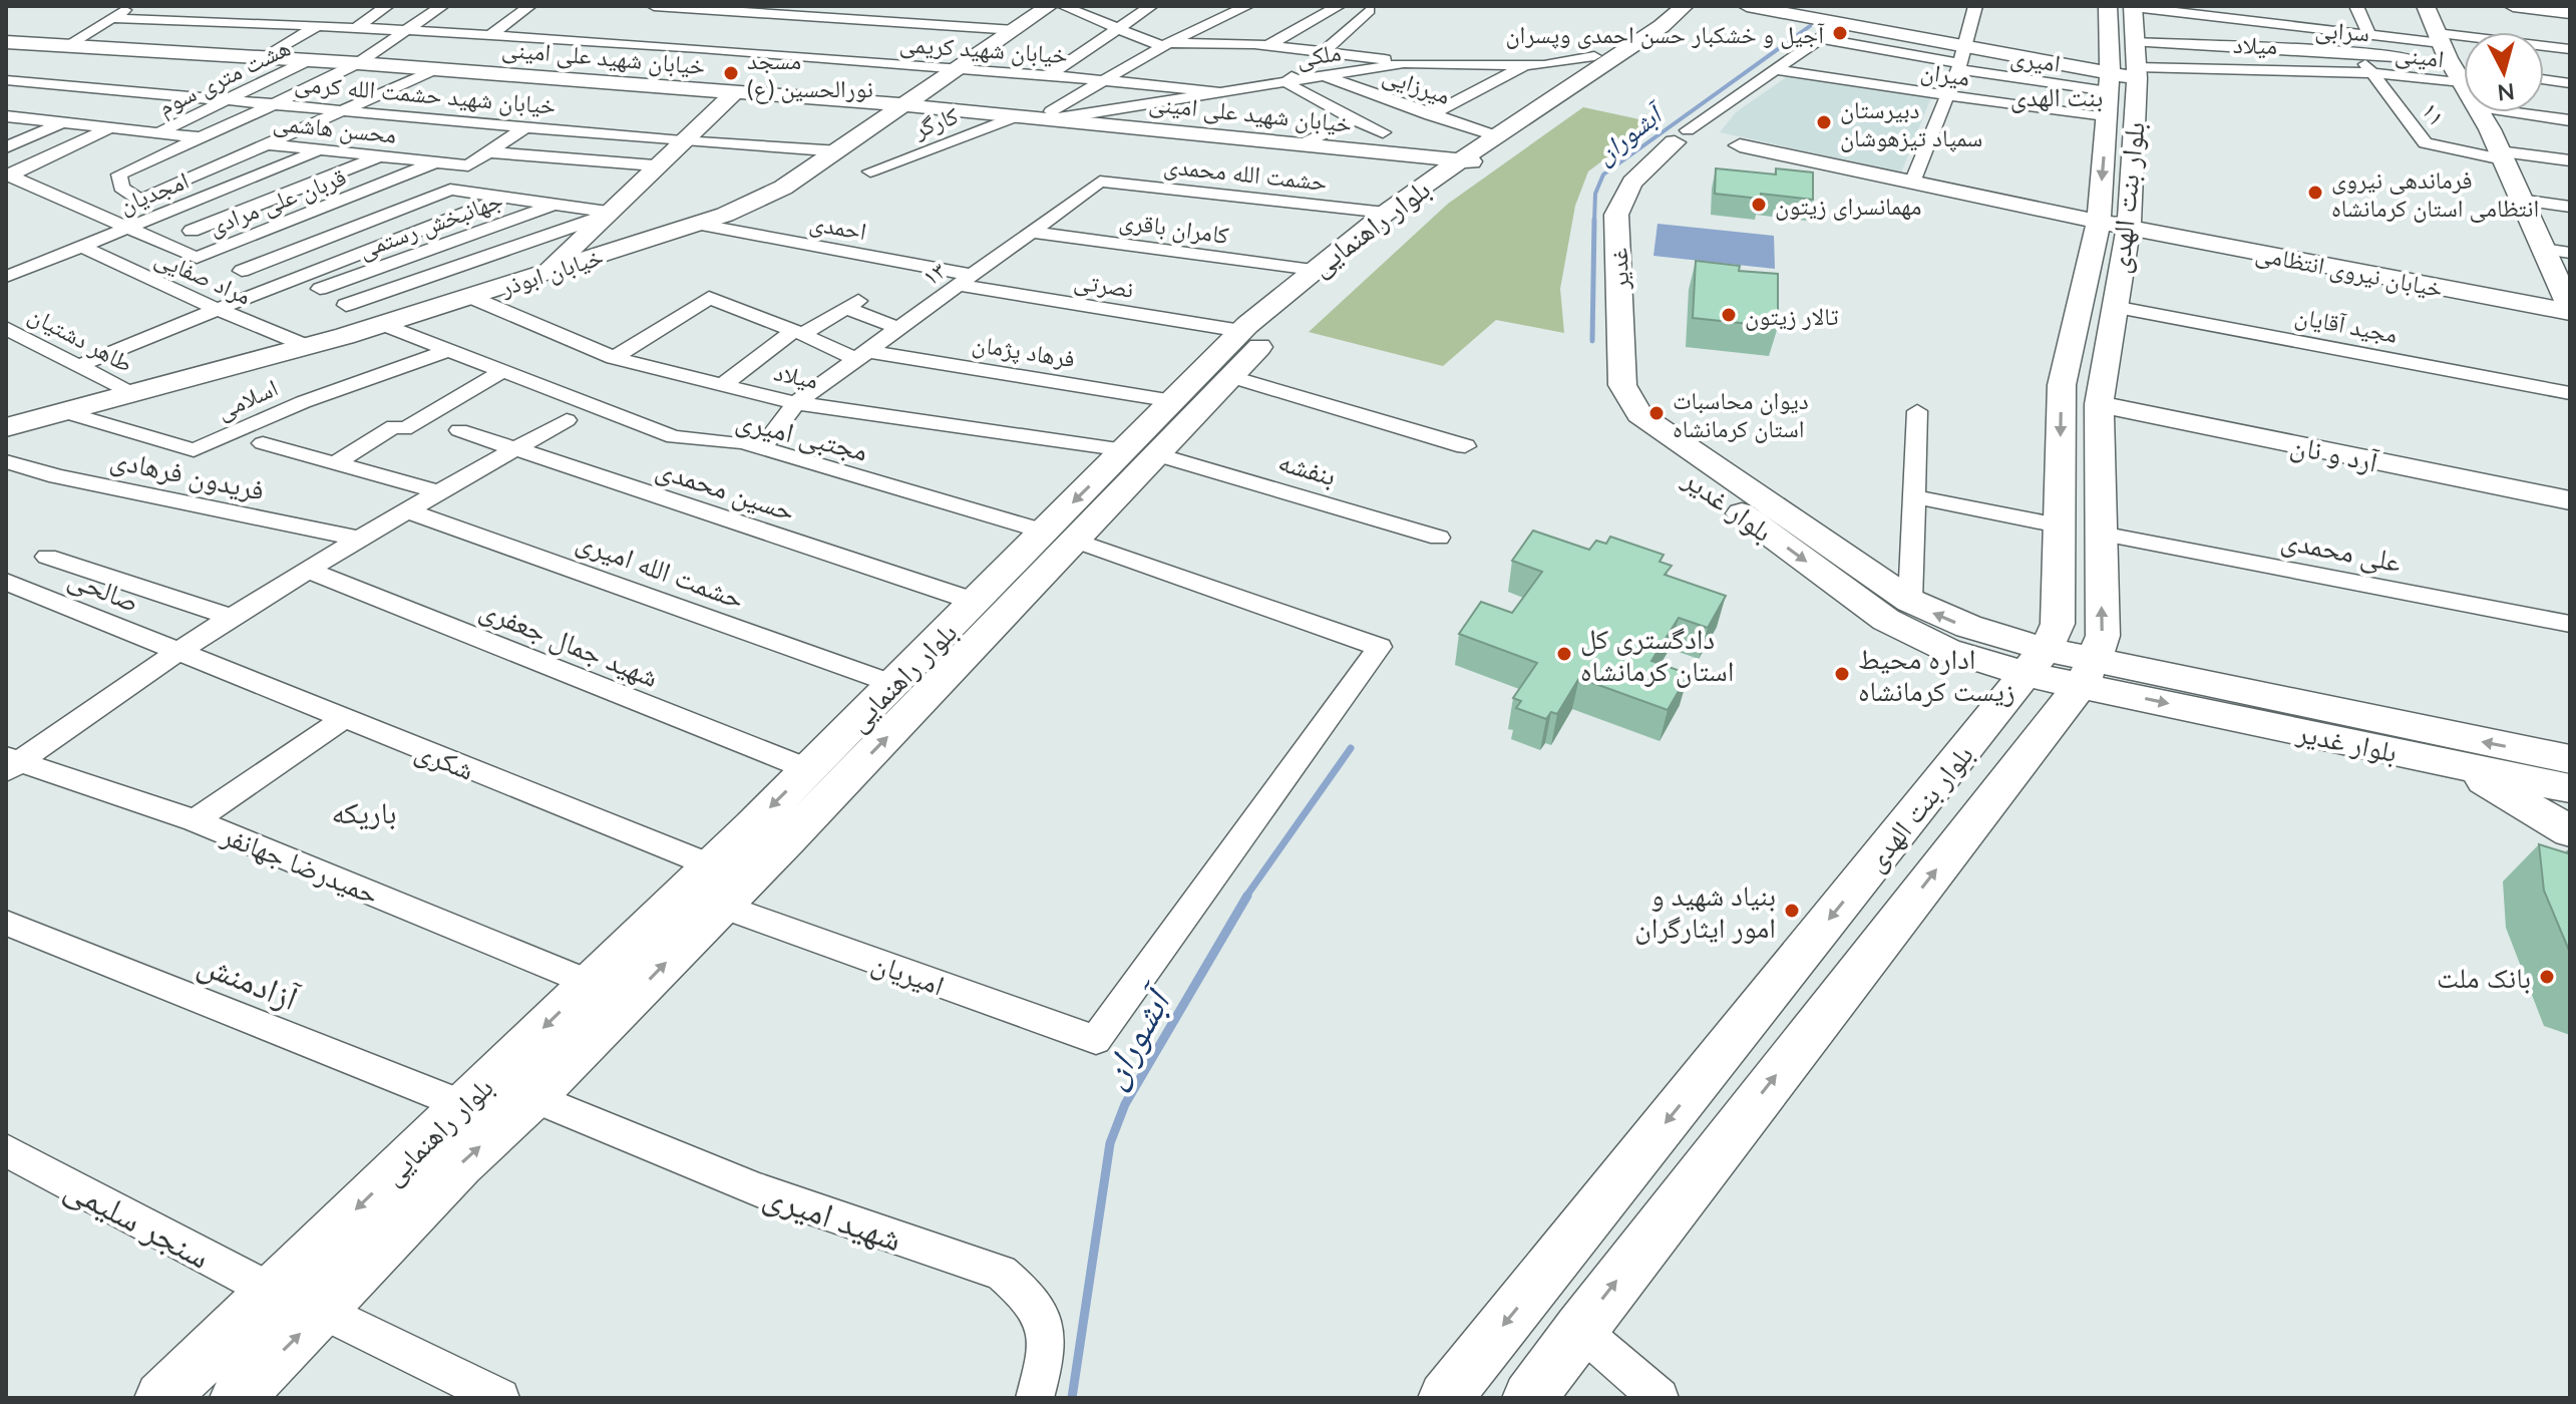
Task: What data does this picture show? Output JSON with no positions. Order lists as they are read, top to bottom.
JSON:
{
  "streets": {
    "main road": [
      "خیابان شهید علی امینی",
      "بلوار بنت الهدی",
      "بلوار راهنمایی",
      "غدیر",
      "خیابان نیروی انتظامی",
      "خیابان ابوذر",
      "آرد و نان",
      "بلوار غدیر"
    ],
    "street": [
      "سرابی",
      "میلاد",
      "خیابان شهید کریمی",
      "ملکی",
      "امینی",
      "میران",
      "هشت متری سوم",
      "میرزایی",
      "خیابان شهید حشمت الله کرمی",
      "۱۱",
      "کارگر",
      "محسن هاشمی",
      "حشمت الله محمدی",
      "امجدیان",
      "قربان علی مرادی",
      "جهانبخش رستمی",
      "احمدی",
      "کامران باقری",
      "۱۳",
      "مراد صفایی",
      "نصرتی",
      "مجید آقایان",
      "طاهر دشتیان",
      "فرهاد پژمان",
      "اسلامی",
      "مجتبی امیری",
      "بنفشه",
      "فریدون فرهادی",
      "حسین محمدی",
      "علی محمدی",
      "حشمت الله امیری",
      "صالحی",
      "شهید جمال جعفری",
      "شکری",
      "حمیدرضا جهانفر",
      "امیریان",
      "آزادمنش",
      "شهید امیری",
      "سنجر سلیمی"
    ]
  },
  "crossings": [
    ["سرابی", "میلاد"],
    ["سرابی", "امینی"],
    ["سرابی", "۱۱"],
    ["سرابی", "بلوار بنت الهدی"],
    ["میلاد", "امینی"],
    ["میلاد", "۱۱"],
    ["میلاد", "بلوار بنت الهدی"],
    ["میلاد", "بلوار راهنمایی"],
    ["میلاد", "خیابان ابوذر"],
    ["میلاد", "۱۳"],
    ["میلاد", "فرهاد پژمان"],
    ["میلاد", "بنفشه"],
    ["خیابان شهید کریمی", "ملکی"],
    ["خیابان شهید کریمی", "خیابان ابوذر"],
    ["ملکی", "خیابان شهید علی امینی"],
    ["ملکی", "میرزایی"],
    ["امینی", "۱۱"],
    ["خیابان شهید علی امینی", "هشت متری سوم"],
    ["خیابان شهید علی امینی", "میرزایی"],
    ["خیابان شهید علی امینی", "کارگر"],
    ["خیابان شهید علی امینی", "بلوار راهنمایی"],
    ["خیابان شهید علی امینی", "خیابان ابوذر"],
    ["میران", "بلوار بنت الهدی"],
    ["هشت متری سوم", "خیابان شهید حشمت الله کرمی"],
    ["هشت متری سوم", "محسن هاشمی"],
    ["میرزایی", "بلوار راهنمایی"],
    ["خیابان شهید حشمت الله کرمی", "خیابان ابوذر"],
    ["محسن هاشمی", "امجدیان"],
    ["محسن هاشمی", "قربان علی مرادی"],
    ["حشمت الله محمدی", "بلوار راهنمایی"],
    ["حشمت الله محمدی", "۱۳"],
    ["امجدیان", "قربان علی مرادی"],
    ["امجدیان", "مراد صفایی"],
    ["بلوار بنت الهدی", "خیابان نیروی انتظامی"],
    ["بلوار بنت الهدی", "مجید آقایان"],
    ["بلوار بنت الهدی", "آرد و نان"],
    ["بلوار بنت الهدی", "بلوار غدیر"],
    ["بلوار بنت الهدی", "علی محمدی"],
    ["احمدی", "خیابان ابوذر"],
    ["احمدی", "۱۳"],
    ["احمدی", "نصرتی"],
    ["کامران باقری", "بلوار راهنمایی"],
    ["کامران باقری", "۱۳"],
    ["بلوار راهنمایی", "نصرتی"],
    ["بلوار راهنمایی", "فرهاد پژمان"],
    ["بلوار راهنمایی", "مجتبی امیری"],
    ["بلوار راهنمایی", "بنفشه"],
    ["بلوار راهنمایی", "حسین محمدی"],
    ["بلوار راهنمایی", "حشمت الله امیری"],
    ["بلوار راهنمایی", "شهید جمال جعفری"],
    ["بلوار راهنمایی", "شکری"],
    ["بلوار راهنمایی", "حمیدرضا جهانفر"],
    ["بلوار راهنمایی", "امیریان"],
    ["بلوار راهنمایی", "آزادمنش"],
    ["بلوار راهنمایی", "شهید امیری"],
    ["بلوار راهنمایی", "سنجر سلیمی"],
    ["غدیر", "بلوار غدیر"],
    ["خیابان ابوذر", "مراد صفایی"],
    ["خیابان ابوذر", "طاهر دشتیان"],
    ["خیابان ابوذر", "اسلامی"],
    ["خیابان ابوذر", "مجتبی امیری"],
    ["۱۳", "نصرتی"],
    ["۱۳", "فرهاد پژمان"],
    ["۱۳", "مجتبی امیری"],
    ["اسلامی", "مجتبی امیری"],
    ["مجتبی امیری", "امیریان"],
    ["صالحی", "شکری"]
  ],
  "districts": ["بنت الهدی", "باریکه"],
  "water": ["آبشوران"],
  "places": [
    "آجیل و خشکبار حسن احمدی وپسران",
    "مسجد نورالحسین (ع)",
    "دبیرستان سمپاد تیزهوشان",
    "فرماندهی نیروی انتظامی استان کرمانشاه",
    "مهمانسرای زیتون",
    "تالار زیتون",
    "دیوان محاسبات استان کرمانشاه",
    "دادگستری کل استان کرمانشاه",
    "اداره محیط زیست کرمانشاه",
    "بنیاد شهید و امور ایثارگران",
    "بانک ملت"
  ],
  "north": "bottom"
}
